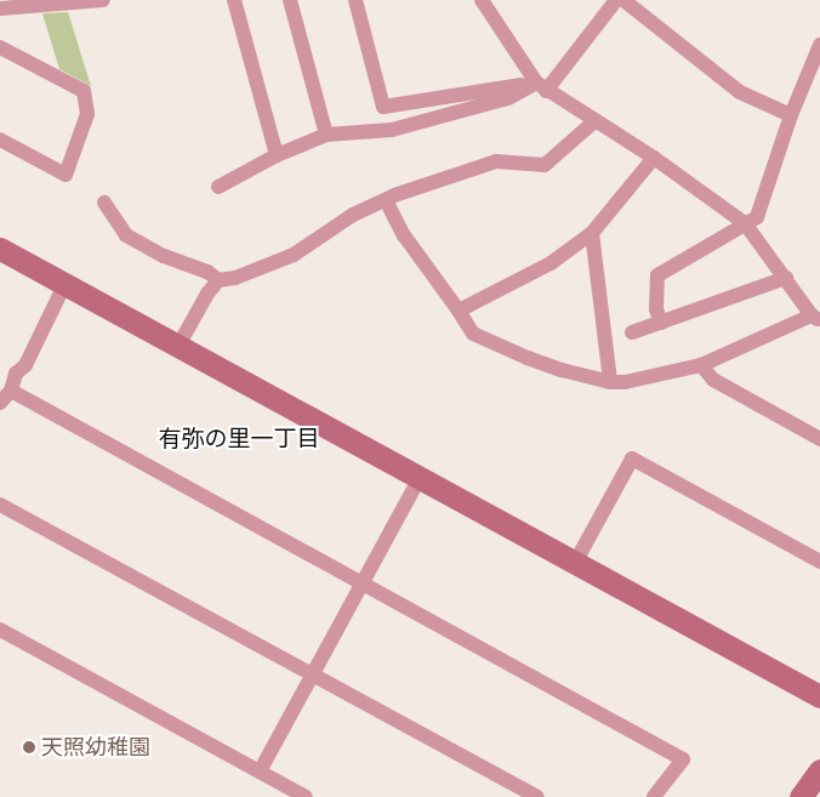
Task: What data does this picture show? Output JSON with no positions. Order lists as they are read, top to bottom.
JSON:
{
  "districts": ["有弥の里一丁目"],
  "places": ["天照幼稚園"]
}
